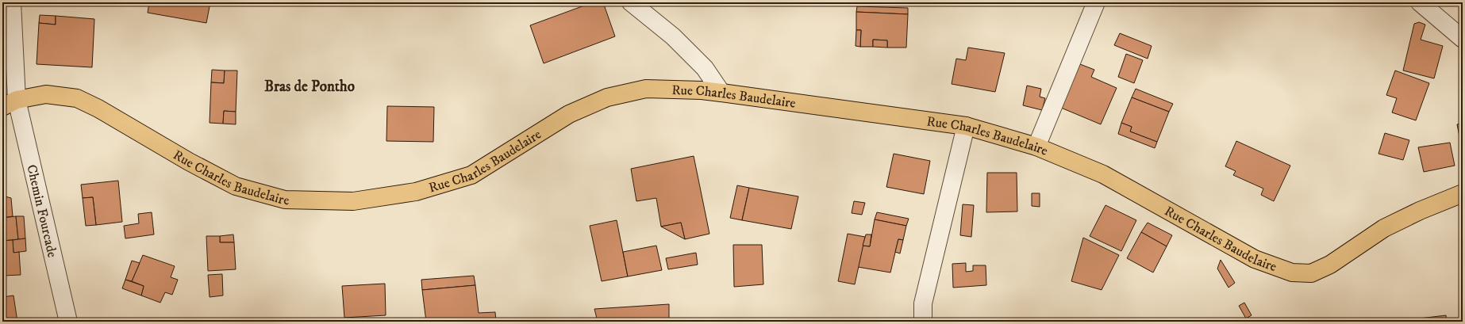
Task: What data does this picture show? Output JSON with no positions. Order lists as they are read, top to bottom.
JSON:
{
  "streets": {
    "main road": ["Rue Charles Baudelaire"],
    "street": ["Chemin Fourcade"]
  },
  "crossings": [
    ["Rue Charles Baudelaire", "Chemin Fourcade"]
  ],
  "districts": ["Bras de Pontho"]
}
